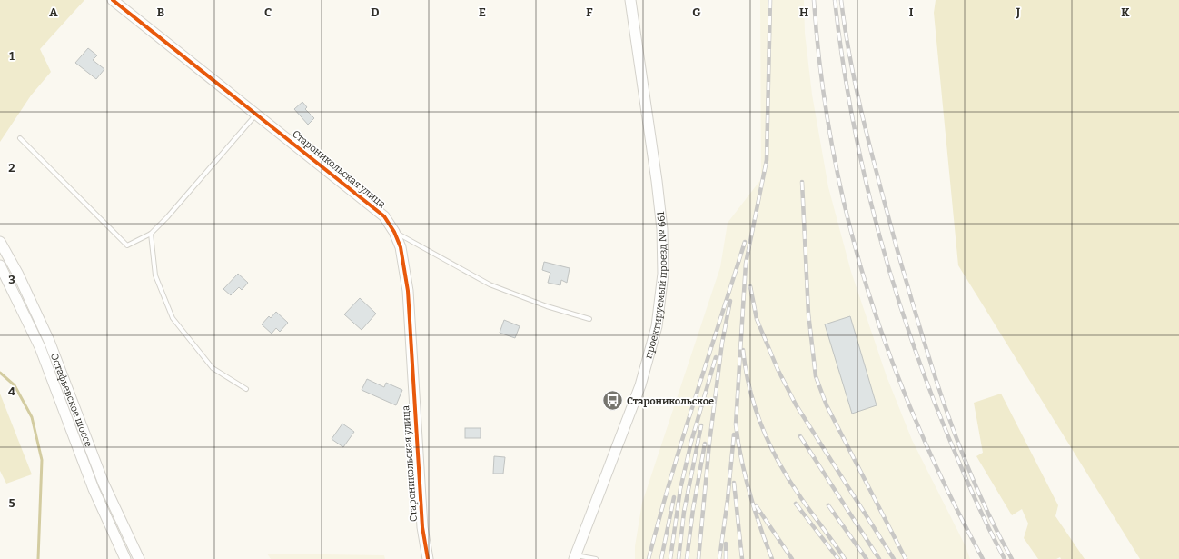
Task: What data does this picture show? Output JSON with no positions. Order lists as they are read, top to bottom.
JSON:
{
  "streets": {
    "main road": ["Староникольская улица", "проектируемый проезд № 661", "Остафьевское шоссе"]
  },
  "places": {
    "bus stop": ["Староникольское"]
  },
  "grid": {
    "columns": [
      "A",
      "B",
      "C",
      "D",
      "E",
      "F",
      "G",
      "H",
      "I",
      "J",
      "K"
    ],
    "rows": [
      "1",
      "2",
      "3",
      "4",
      "5"
    ]
  }
}
